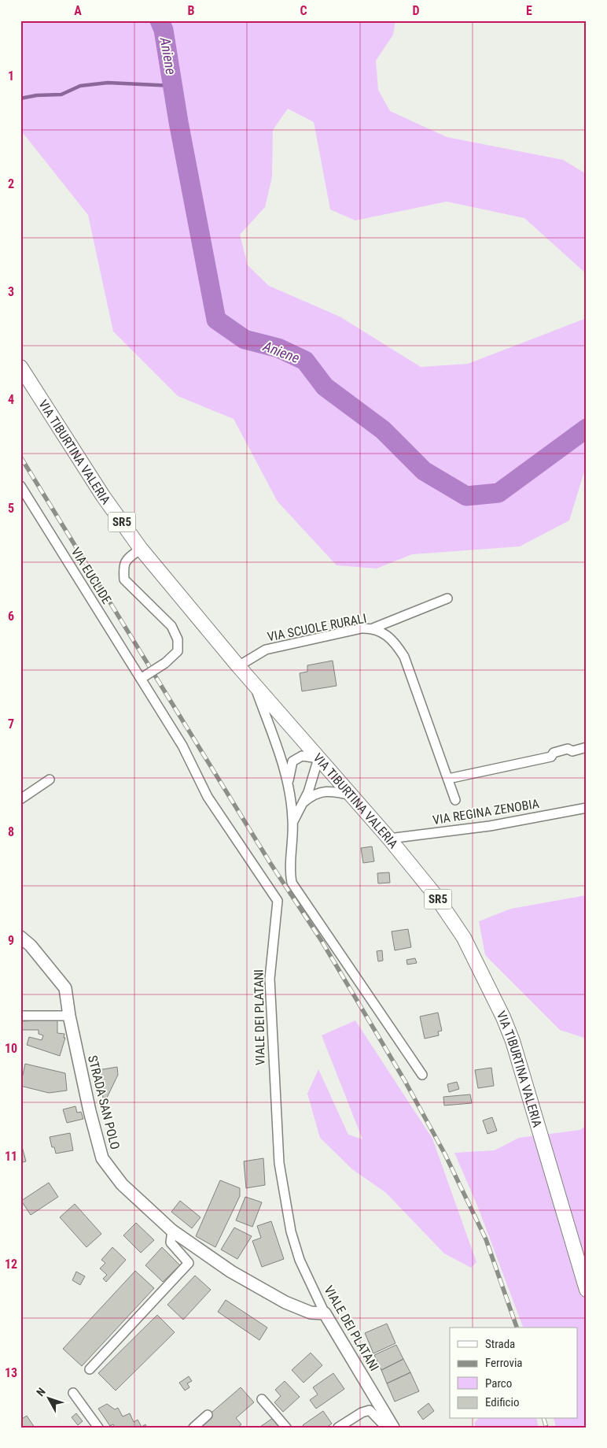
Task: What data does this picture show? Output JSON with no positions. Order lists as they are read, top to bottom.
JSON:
{
  "streets": {
    "main road": ["VIA TIBURTINA VALERIA", "SR5"],
    "street": [
      "VIA EUCLIDE",
      "VIA SCUOLE RURALI",
      "VIA REGINA ZENOBIA",
      "VIALE DEI PLATANI",
      "STRADA SAN POLO"
    ]
  },
  "crossings": [
    ["VIA TIBURTINA VALERIA", "VIA SCUOLE RURALI"],
    ["VIA TIBURTINA VALERIA", "VIA REGINA ZENOBIA"],
    ["VIA EUCLIDE", "VIALE DEI PLATANI"],
    ["VIALE DEI PLATANI", "STRADA SAN POLO"]
  ],
  "water": ["Aniene"],
  "legend": [
    "Strada",
    "Ferrovia",
    "Parco",
    "Edificio"
  ],
  "north": "top left",
  "grid": {
    "columns": [
      "A",
      "B",
      "C",
      "D",
      "E"
    ],
    "rows": [
      "1",
      "2",
      "3",
      "4",
      "5",
      "6",
      "7",
      "8",
      "9",
      "10",
      "11",
      "12",
      "13"
    ]
  }
}
